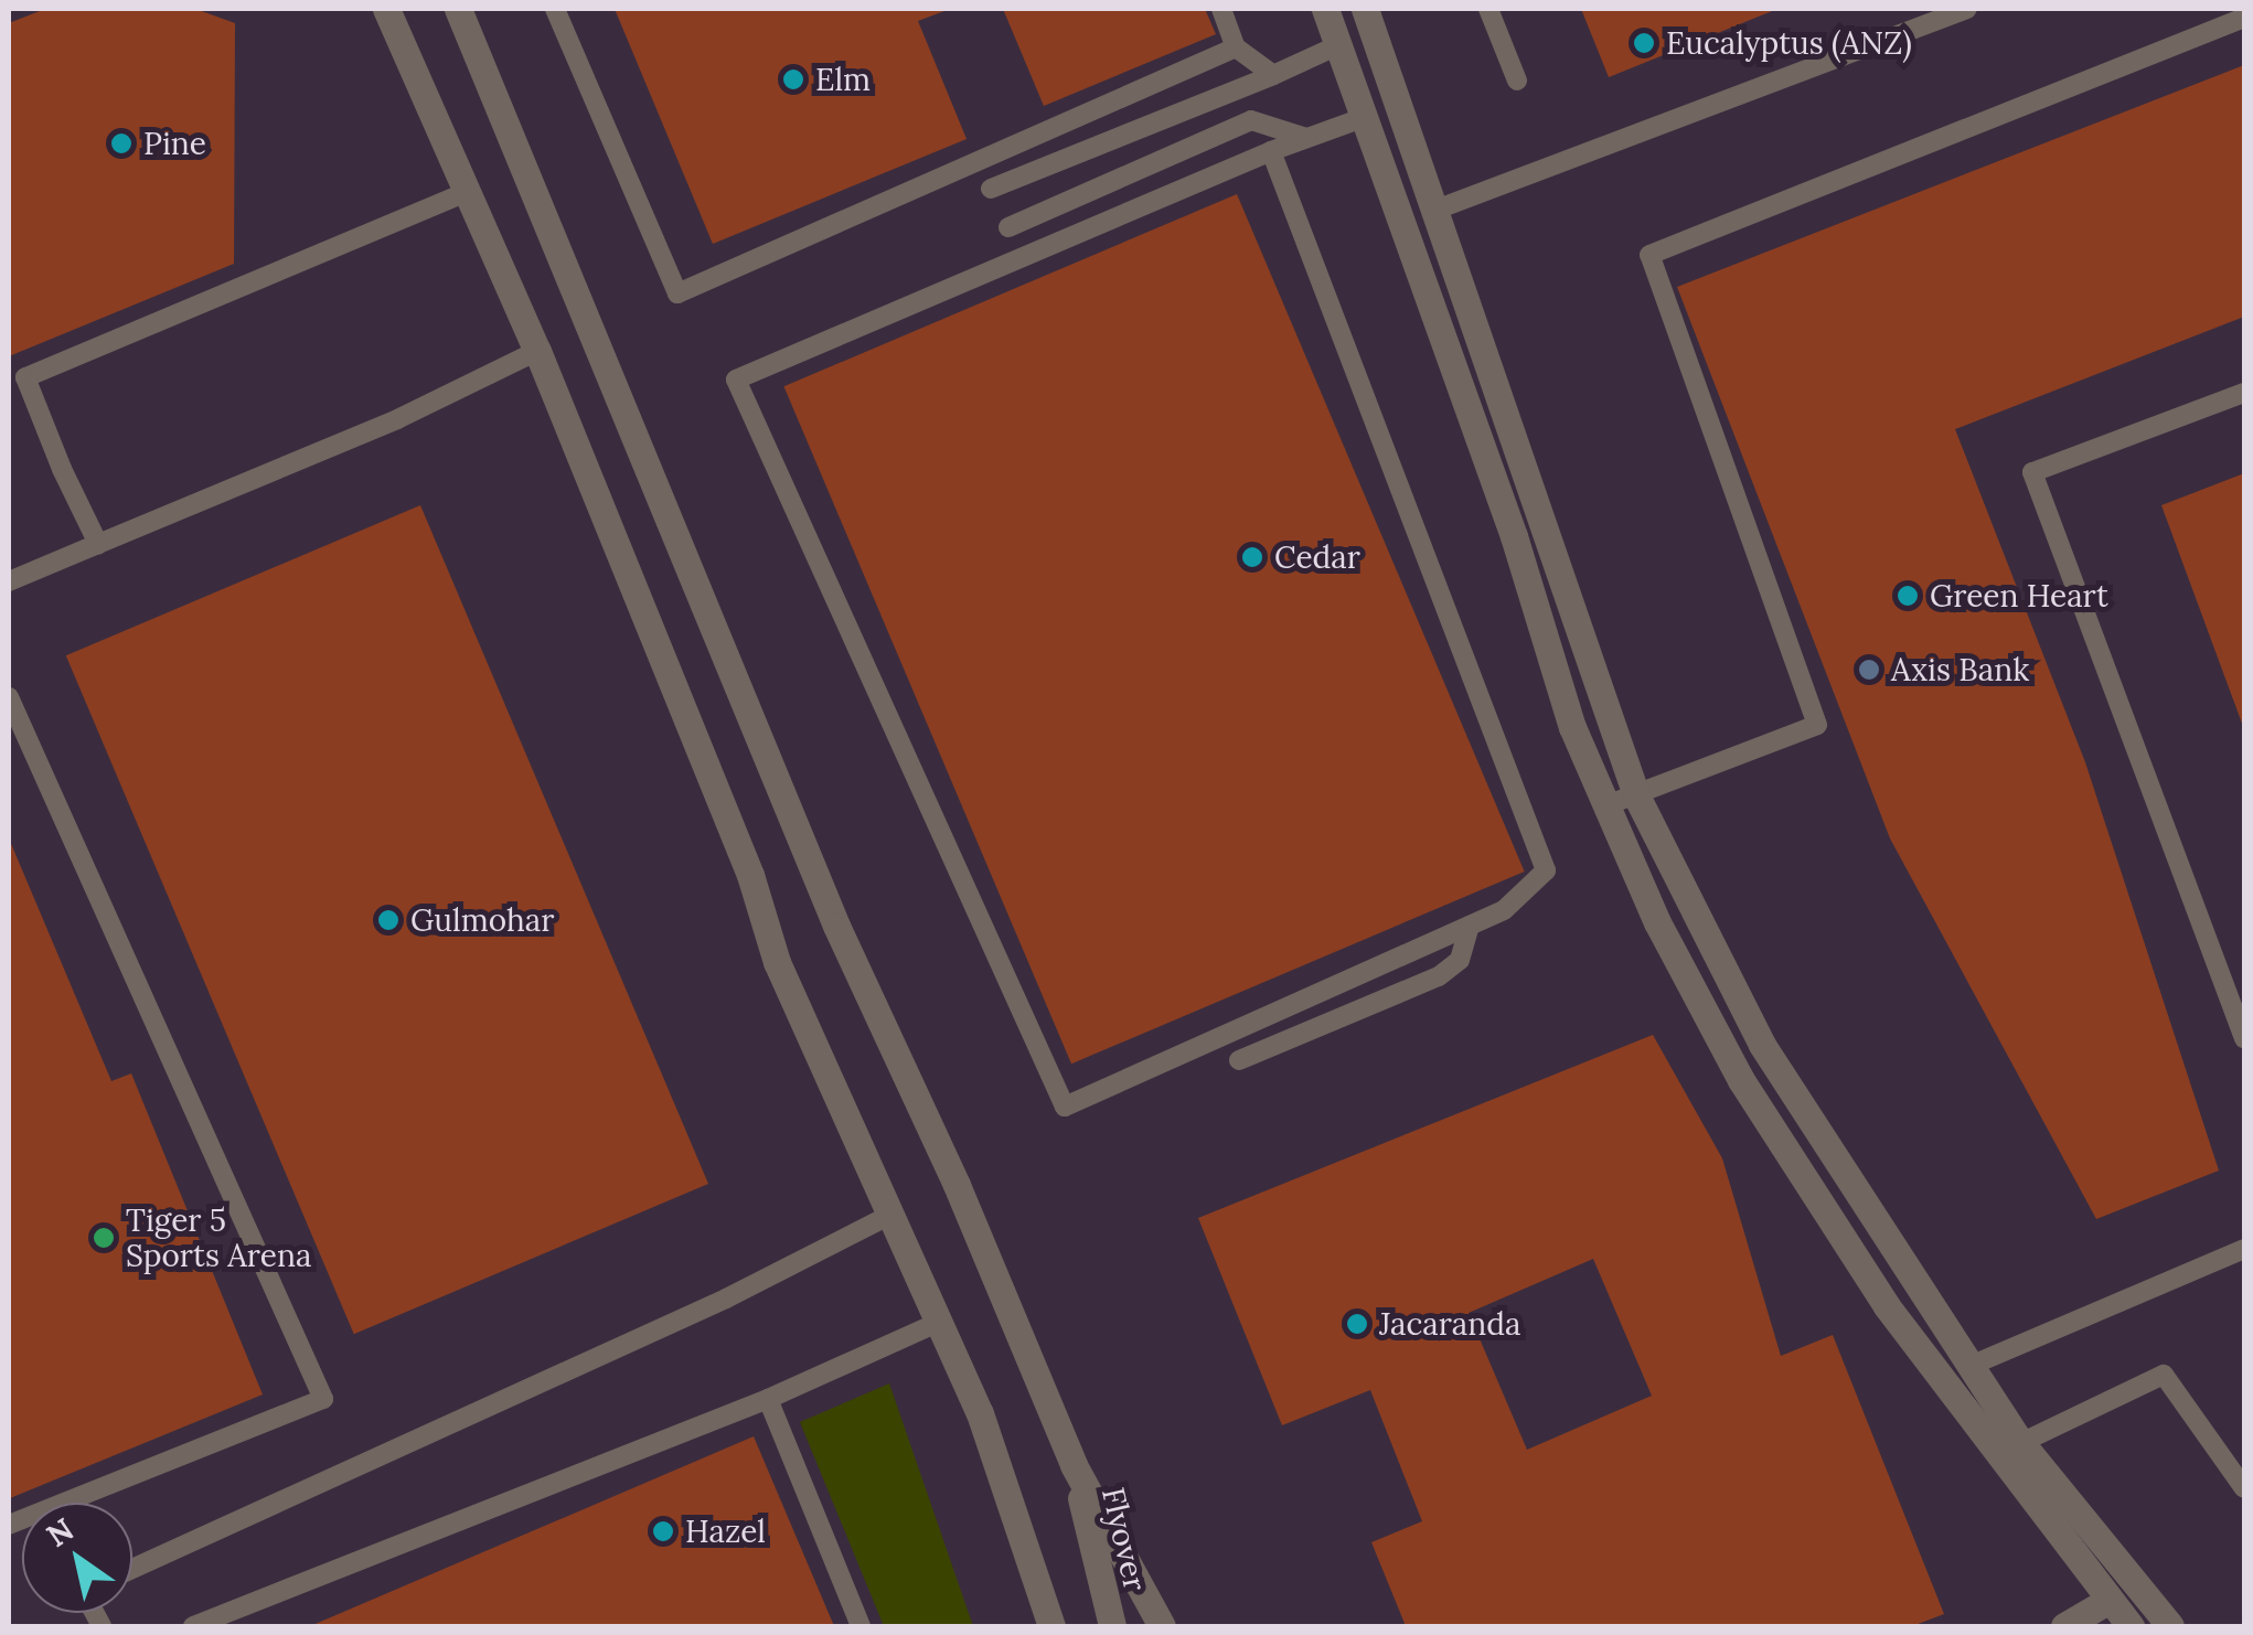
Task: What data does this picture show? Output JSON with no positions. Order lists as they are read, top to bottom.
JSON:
{
  "streets": {
    "street": ["Flyover"]
  },
  "places": [
    "Eucalyptus (ANZ)",
    "Elm",
    "Pine",
    "Cedar",
    "Green Heart",
    "Axis Bank",
    "Gulmohar",
    "Tiger 5 Sports Arena",
    "Jacaranda",
    "Hazel"
  ],
  "north": "top left"
}
